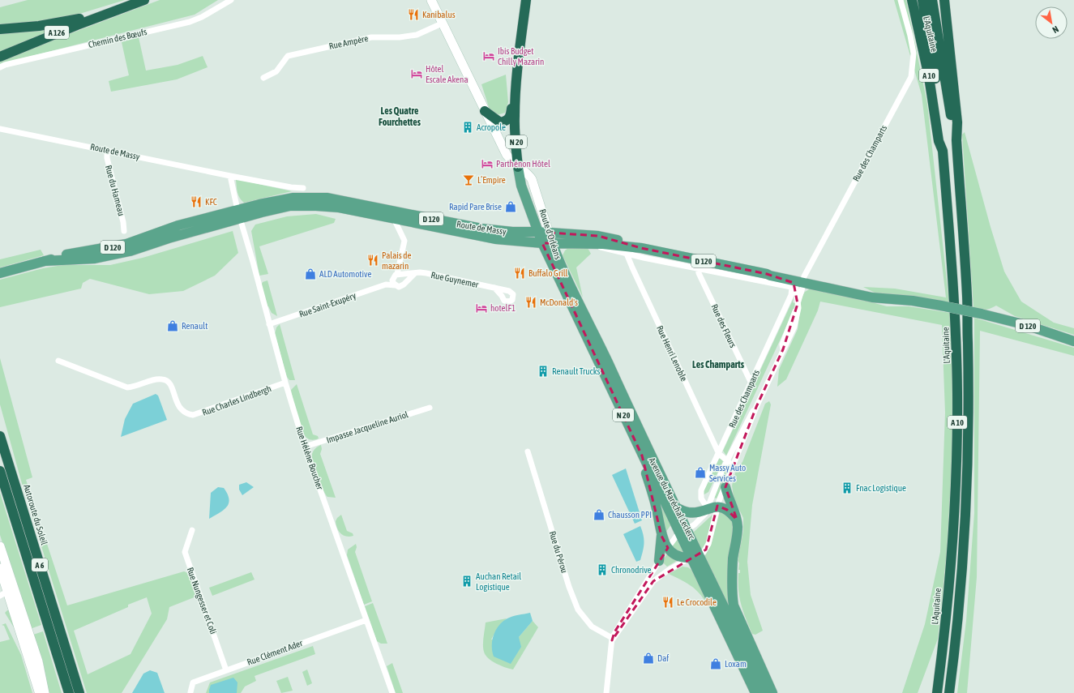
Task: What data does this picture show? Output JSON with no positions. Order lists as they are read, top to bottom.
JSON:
{
  "streets": {
    "highway": [
      "A 126",
      "L'Aquitaine",
      "A 10",
      "N 20",
      "Autoroute du Soleil",
      "A 6"
    ],
    "main road": [
      "Route de Massy",
      "D 120",
      "Route d'Orléans",
      "Avenue du Maréchal Leclerc"
    ],
    "street": [
      "Chemin des Bœufs",
      "Rue Ampère",
      "Rue des Champarts",
      "Rue du Hameau",
      "Rue Guynemer",
      "Rue Saint-Exupéry",
      "Rue des Fleurs",
      "Rue Henri Lenoble",
      "Rue Charles Lindbergh",
      "Impasse Jacqueline Auriol",
      "Rue Hélène Boucher",
      "Rue du Pérou",
      "Rue Nungesser et Coli",
      "Rue Clément Ader"
    ]
  },
  "crossings": [
    ["Rue Ampère", "Route d'Orléans"],
    ["N 20", "Route de Massy"],
    ["N 20", "Route d'Orléans"],
    ["Route de Massy", "Rue du Hameau"],
    ["Route de Massy", "D 120"],
    ["Route de Massy", "Route d'Orléans"],
    ["Route de Massy", "Rue Henri Lenoble"],
    ["Route de Massy", "Rue Hélène Boucher"],
    ["Rue des Champarts", "D 120"],
    ["Rue des Champarts", "Rue des Fleurs"],
    ["Rue des Champarts", "Rue Henri Lenoble"],
    ["Rue des Champarts", "Avenue du Maréchal Leclerc"],
    ["Route d'Orléans", "Avenue du Maréchal Leclerc"],
    ["Rue Guynemer", "Rue Saint-Exupéry"],
    ["Rue Saint-Exupéry", "Rue Hélène Boucher"],
    ["Rue Charles Lindbergh", "Rue Hélène Boucher"],
    ["Impasse Jacqueline Auriol", "Rue Hélène Boucher"],
    ["Rue Hélène Boucher", "Rue Clément Ader"],
    ["Rue Nungesser et Coli", "Rue Clément Ader"]
  ],
  "districts": ["Les Quatre Fourchettes", "Les Champarts"],
  "places": {
    "restaurant": [
      "Kanibalus",
      "KFC",
      "Palais de mazarin",
      "Buffalo Grill",
      "McDonald's",
      "Le Crocodile"
    ],
    "hotel": [
      "Ibis Budget Chilly Mazarin",
      "Hôtel Escale Akena",
      "Parthénon Hôtel",
      "hotelF1"
    ],
    "building": [
      "Acropole",
      "Renault Trucks",
      "Fnac Logistique",
      "Chronodrive",
      "Auchan Retail Logistique"
    ],
    "bar": ["L’Empire"],
    "shop": [
      "Rapid Pare Brise",
      "ALD Automotive",
      "Renault",
      "Massy Auto Services",
      "Chausson PPI",
      "Daf",
      "Loxam"
    ]
  },
  "north": "bottom right"
}
